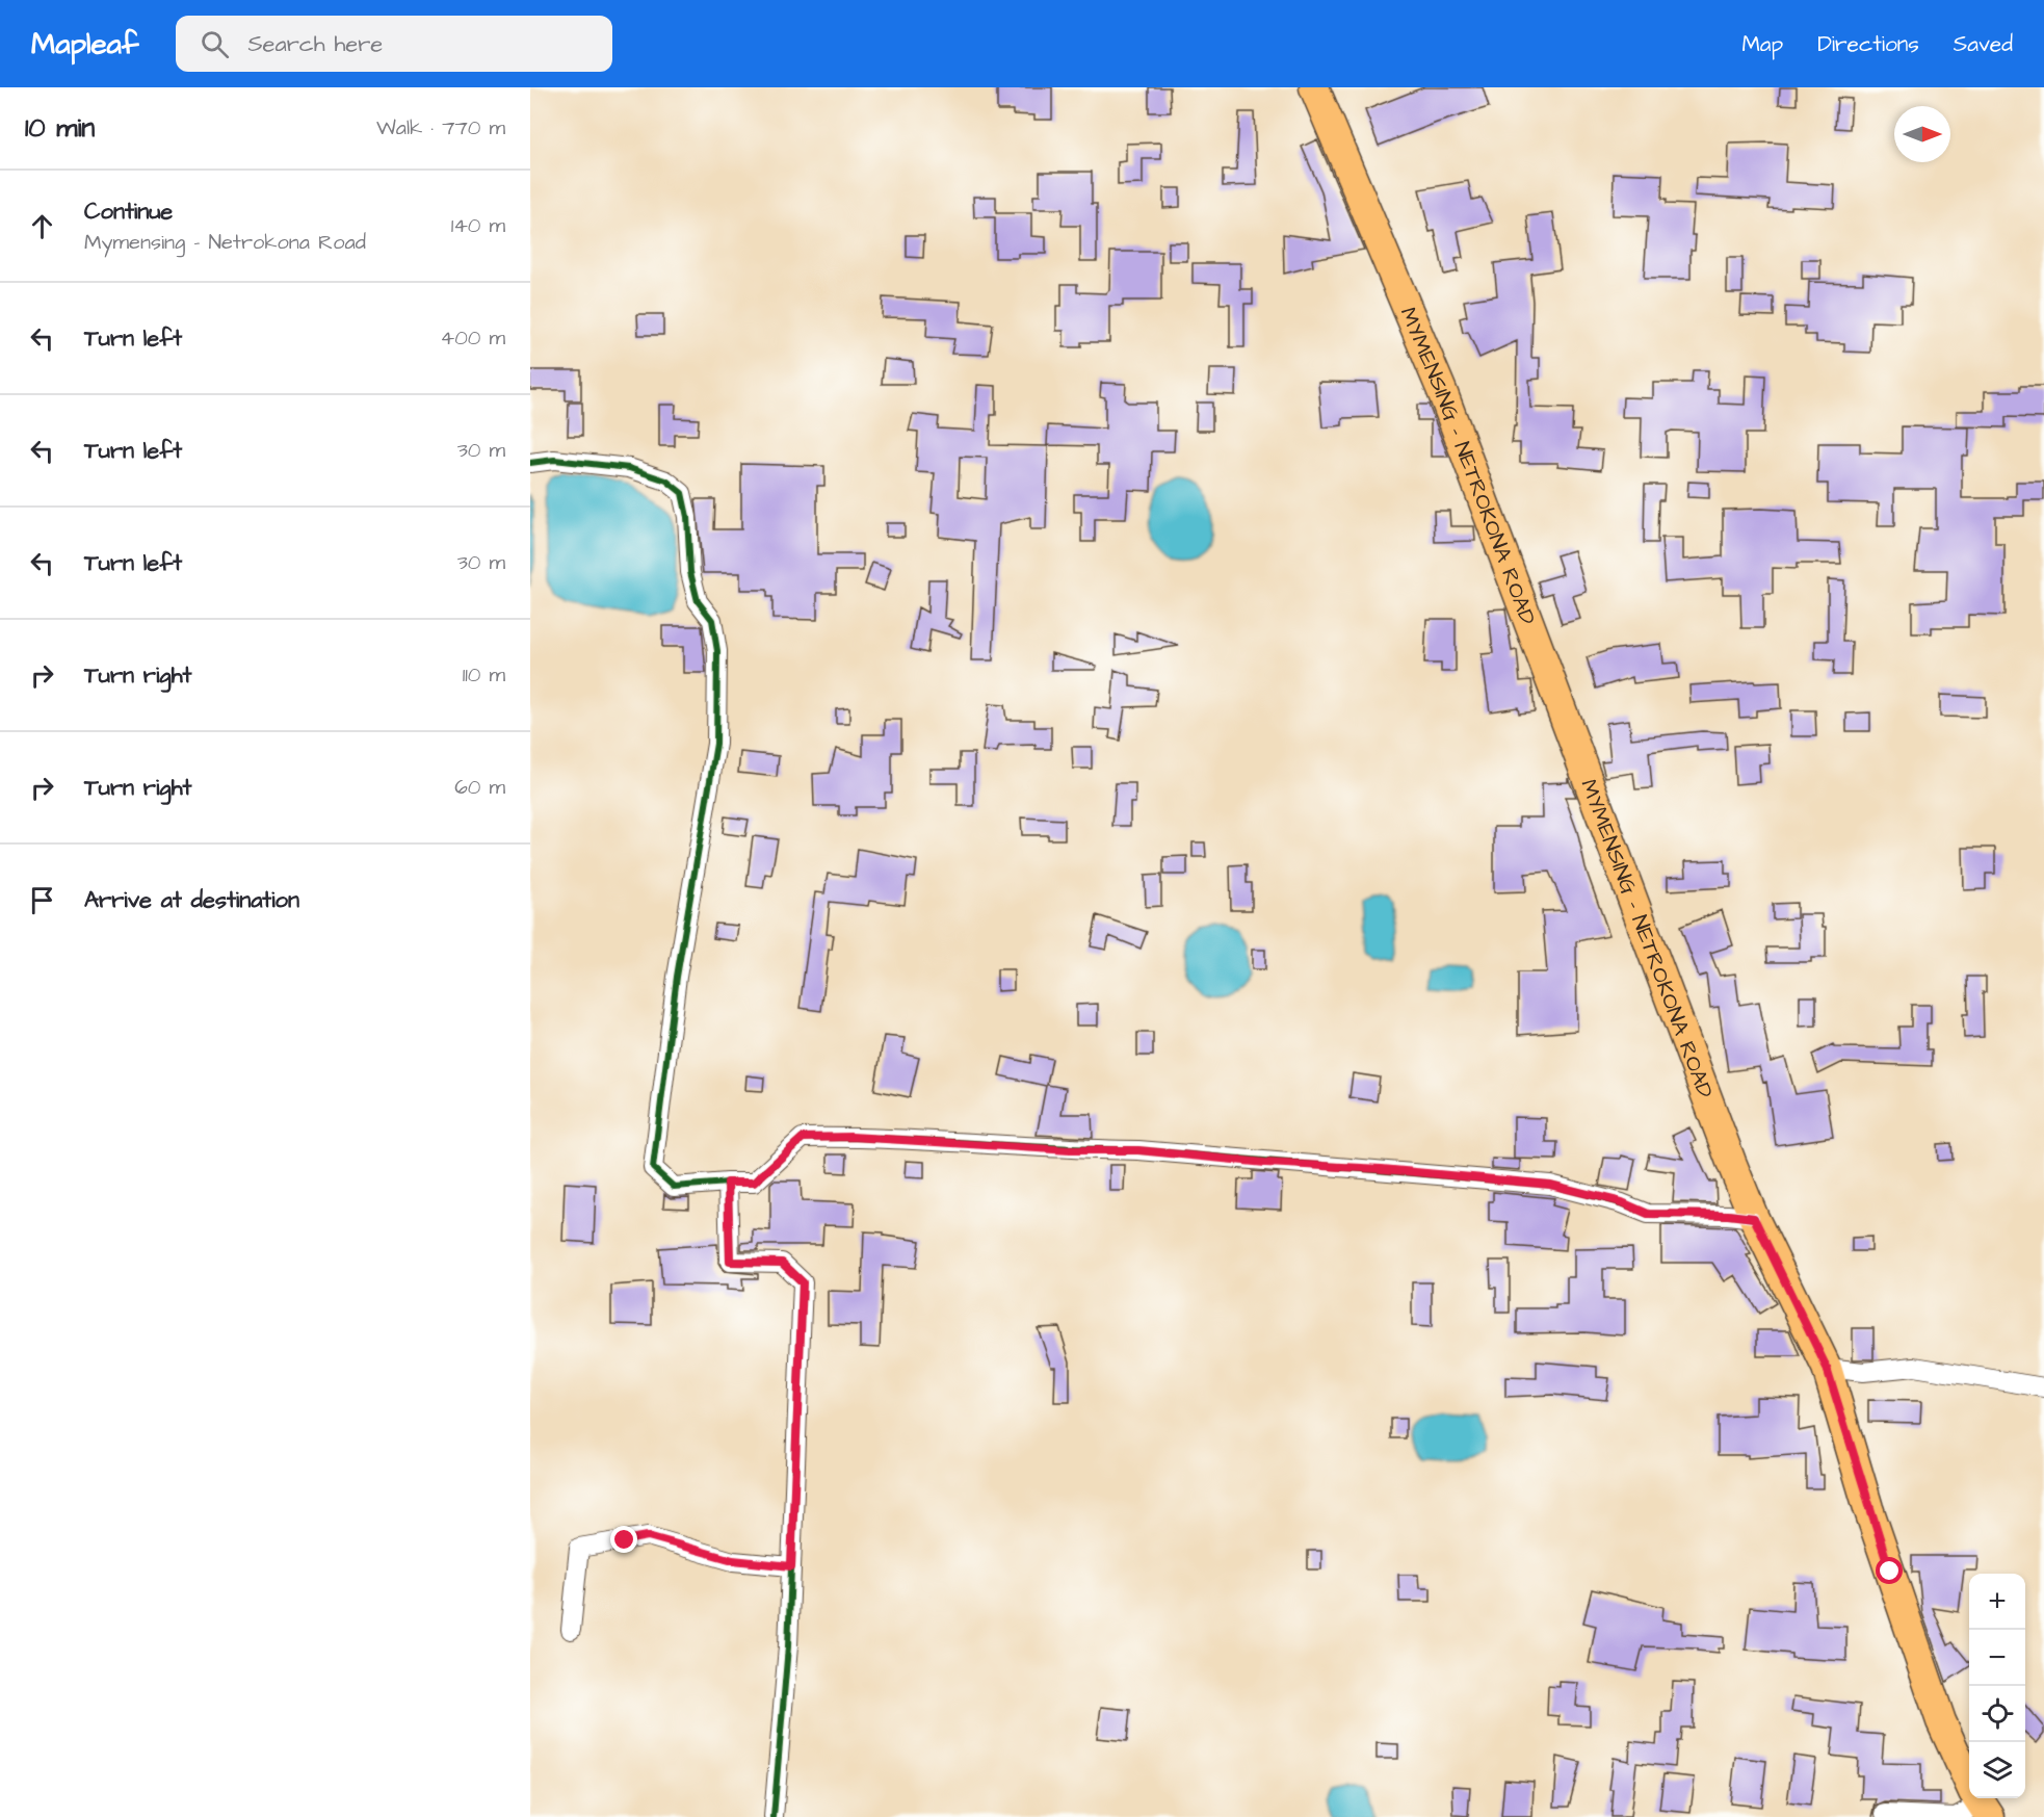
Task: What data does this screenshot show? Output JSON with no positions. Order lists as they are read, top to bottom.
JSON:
{
  "streets": {
    "main road": ["MYMENSING - NETROKONA ROAD"]
  },
  "north": "right",
  "page": {
    "header": "Mapleaf",
    "search": "Search here",
    "nav": ["Map", "Directions", "Saved"],
    "heading": ["10 min", "Walk · 770 m"],
    "list": [
      ["Continue", "Mymensing - Netrokona Road", "140 m"],
      ["Turn left", "400 m"],
      ["Turn left", "30 m"],
      ["Turn left", "30 m"],
      ["Turn right", "110 m"],
      ["Turn right", "60 m"],
      "Arrive at destination"
    ],
    "map_buttons": ["+", "−"]
  }
}
